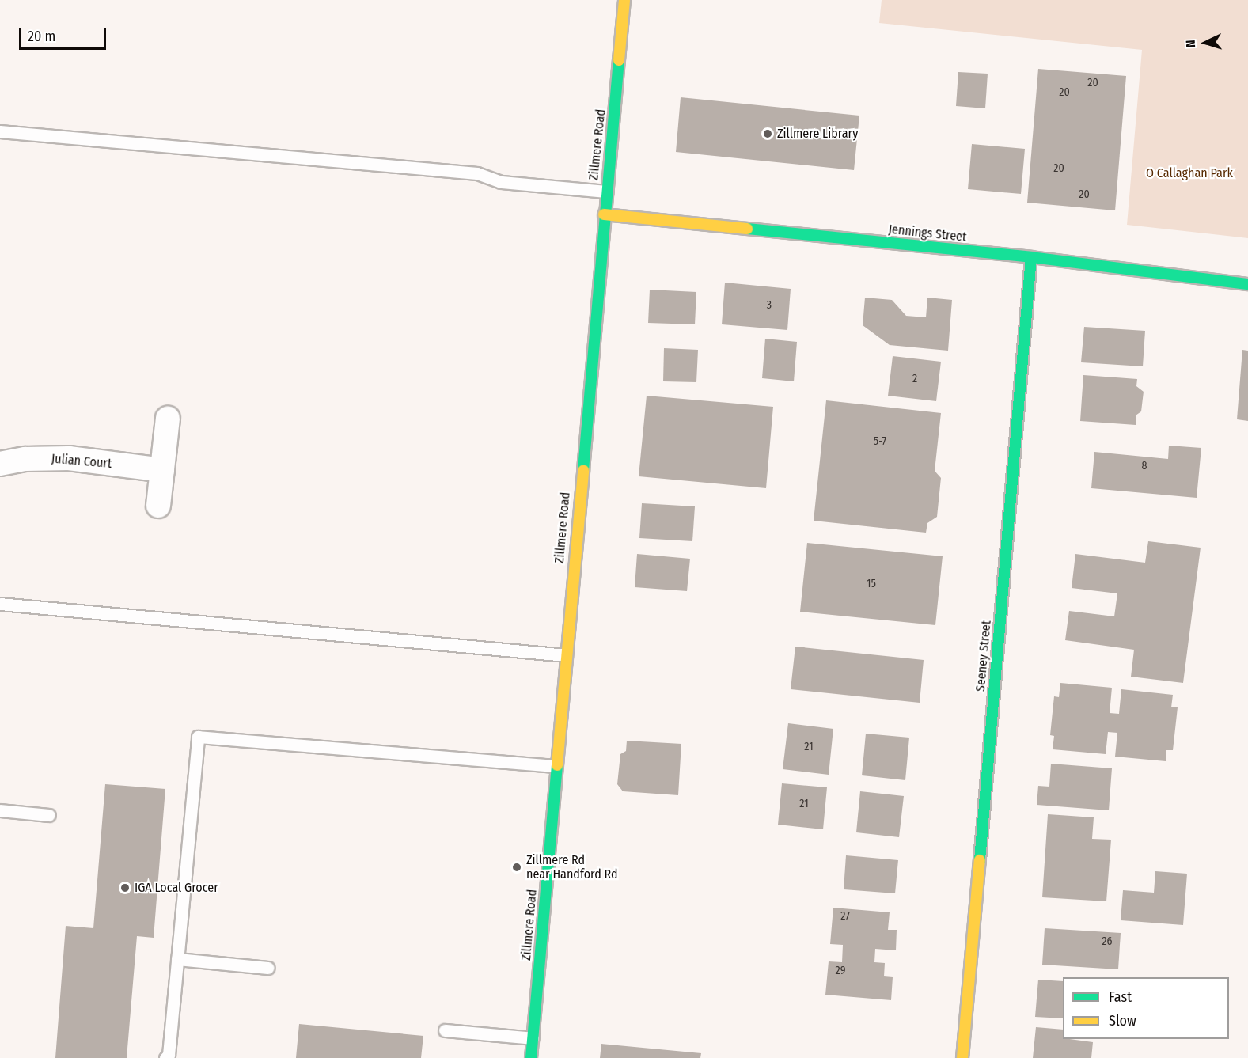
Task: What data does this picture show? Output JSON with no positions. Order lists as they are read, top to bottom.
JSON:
{
  "streets": {
    "street": [
      "Zillmere Road",
      "Jennings Street",
      "Julian Court",
      "Seeney Street"
    ]
  },
  "crossings": [
    ["Zillmere Road", "Jennings Street"],
    ["Jennings Street", "Seeney Street"]
  ],
  "parks": ["O Callaghan Park"],
  "places": ["Zillmere Library", "Zillmere Rd near Handford Rd", "IGA Local Grocer"],
  "house_numbers": [
    "20",
    "20",
    "20",
    "20",
    "3",
    "2",
    "5-7",
    "8",
    "15",
    "21",
    "21",
    "27",
    "26",
    "29"
  ],
  "legend": ["Fast", "Slow"],
  "scale_bar": "20 m",
  "north": "left"
}
